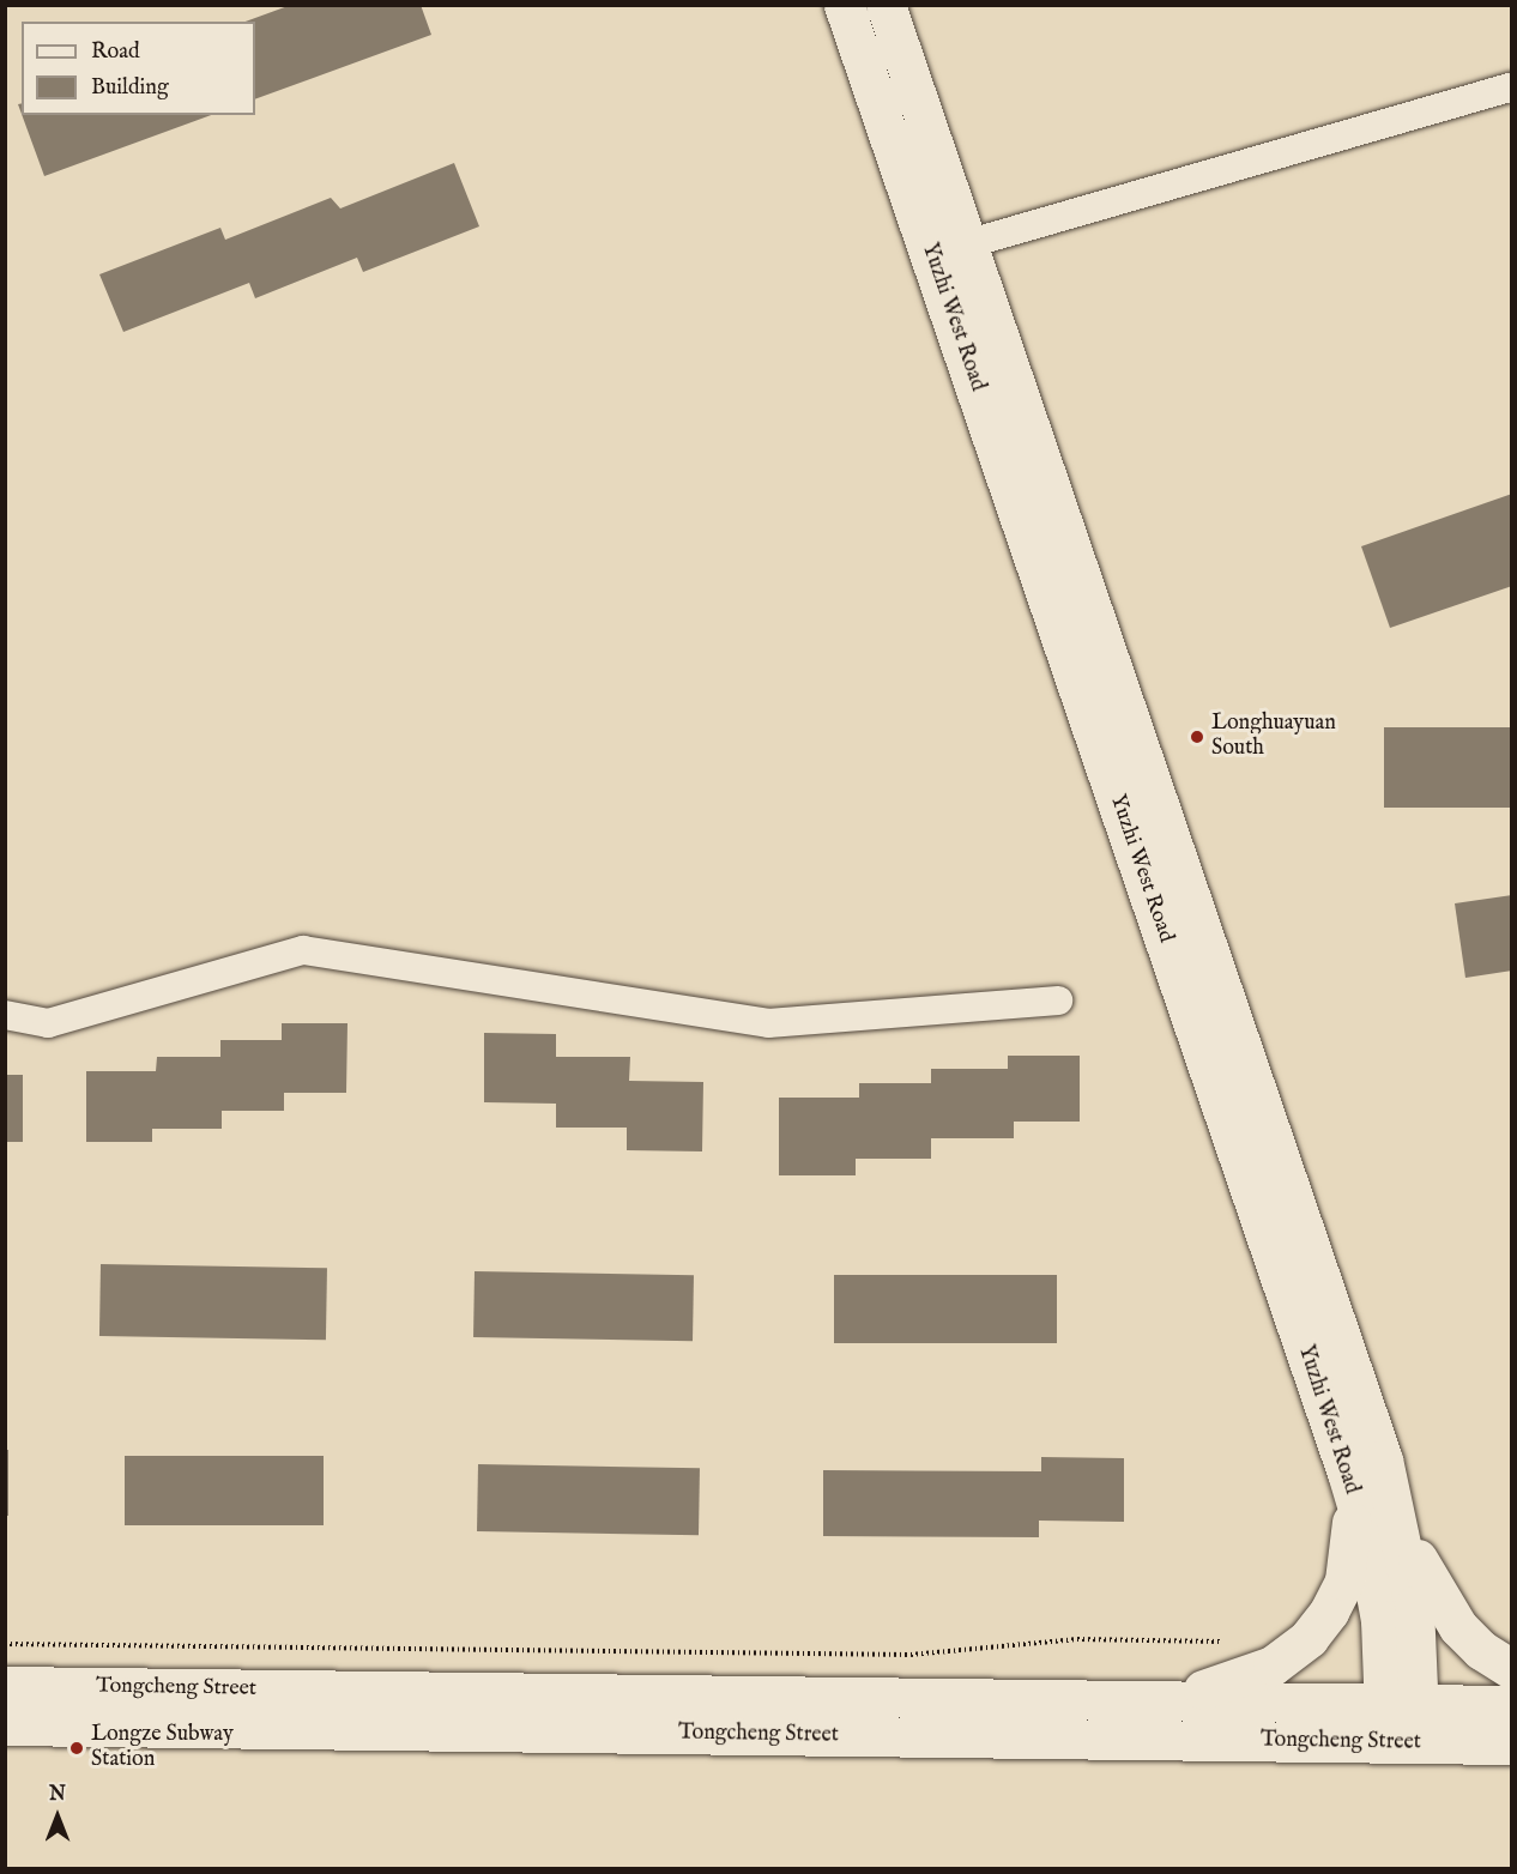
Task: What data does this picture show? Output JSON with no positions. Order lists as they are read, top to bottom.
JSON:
{
  "streets": {
    "street": ["Yuzhi West Road", "Tongcheng Street"]
  },
  "crossings": [
    ["Yuzhi West Road", "Tongcheng Street"]
  ],
  "places": ["Longhuayuan South", "Longze Subway Station"],
  "legend": ["Road", "Building"],
  "north": "top"
}
